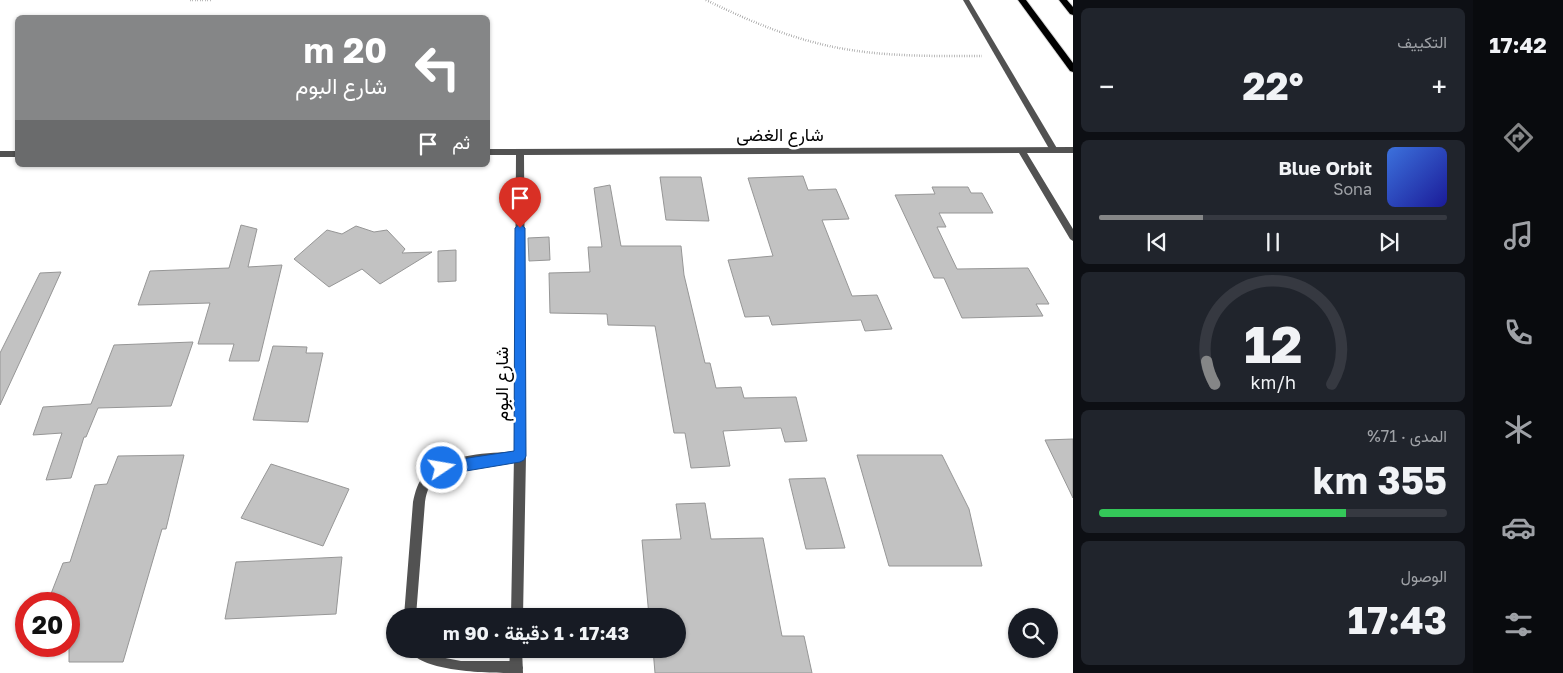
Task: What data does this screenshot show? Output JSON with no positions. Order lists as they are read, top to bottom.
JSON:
{
  "streets": {
    "street": ["شارع الغضى", "شارع البوم"]
  },
  "crossings": [
    ["شارع الغضى", "شارع البوم"]
  ],
  "page": {
    "tabs": "17:42",
    "tile": [
      "التكييف",
      ["المدى · 71%", "355 km"],
      ["الوصول", "17:43"]
    ],
    "turn": ["20 m", "شارع البوم"],
    "heat": ["−", "22°", "+"],
    "then": "ثم",
    "song": ["Blue Orbit", "Sona"],
    "limit": "20",
    "trip": "17:43 · 1 دقيقة · 90 m",
    "gauge": ["12", "km/h"]
  }
}
